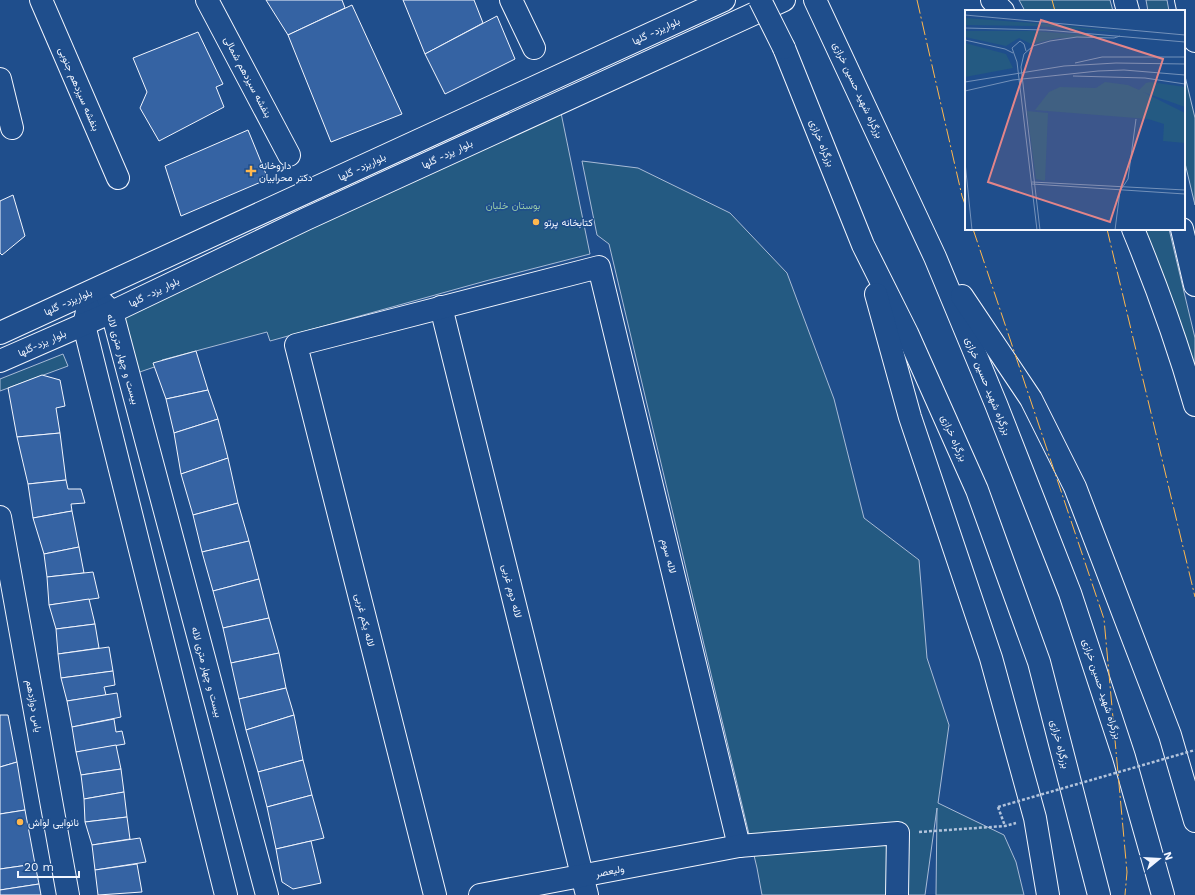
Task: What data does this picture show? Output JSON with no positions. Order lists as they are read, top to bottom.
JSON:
{
  "streets": {
    "main road": [
      "بلواریزد- گلها",
      "بنفشه سیزدهم شمالی",
      "بنفشه سیزدهم جنوبی",
      "بزرگراه شهید حسین خرازی",
      "بزرگراه خرازی",
      "بلوار یزد- گلها",
      "بلوار یزد-گلها",
      "بیست و چهار متری لاله",
      "لاله سوم",
      "لاله دوم غربی",
      "لاله یکم غربی",
      "یاس دوازدهم",
      "ولیعصر"
    ]
  },
  "crossings": [
    ["بلواریزد- گلها", "بیست و چهار متری لاله"],
    ["بلوار یزد- گلها", "بلوار یزد-گلها"],
    ["بلوار یزد- گلها", "بیست و چهار متری لاله"],
    ["لاله سوم", "لاله دوم غربی"],
    ["لاله سوم", "لاله یکم غربی"],
    ["لاله سوم", "ولیعصر"],
    ["لاله دوم غربی", "لاله یکم غربی"],
    ["لاله دوم غربی", "ولیعصر"]
  ],
  "parks": ["بوستان خلبان"],
  "places": {
    "health": ["داروخانه دکتر محرابیان"],
    "other": ["كتابخانه پرتو", "نانوایی لواش"]
  },
  "scale_bar": "20 m",
  "north": "right"
}
